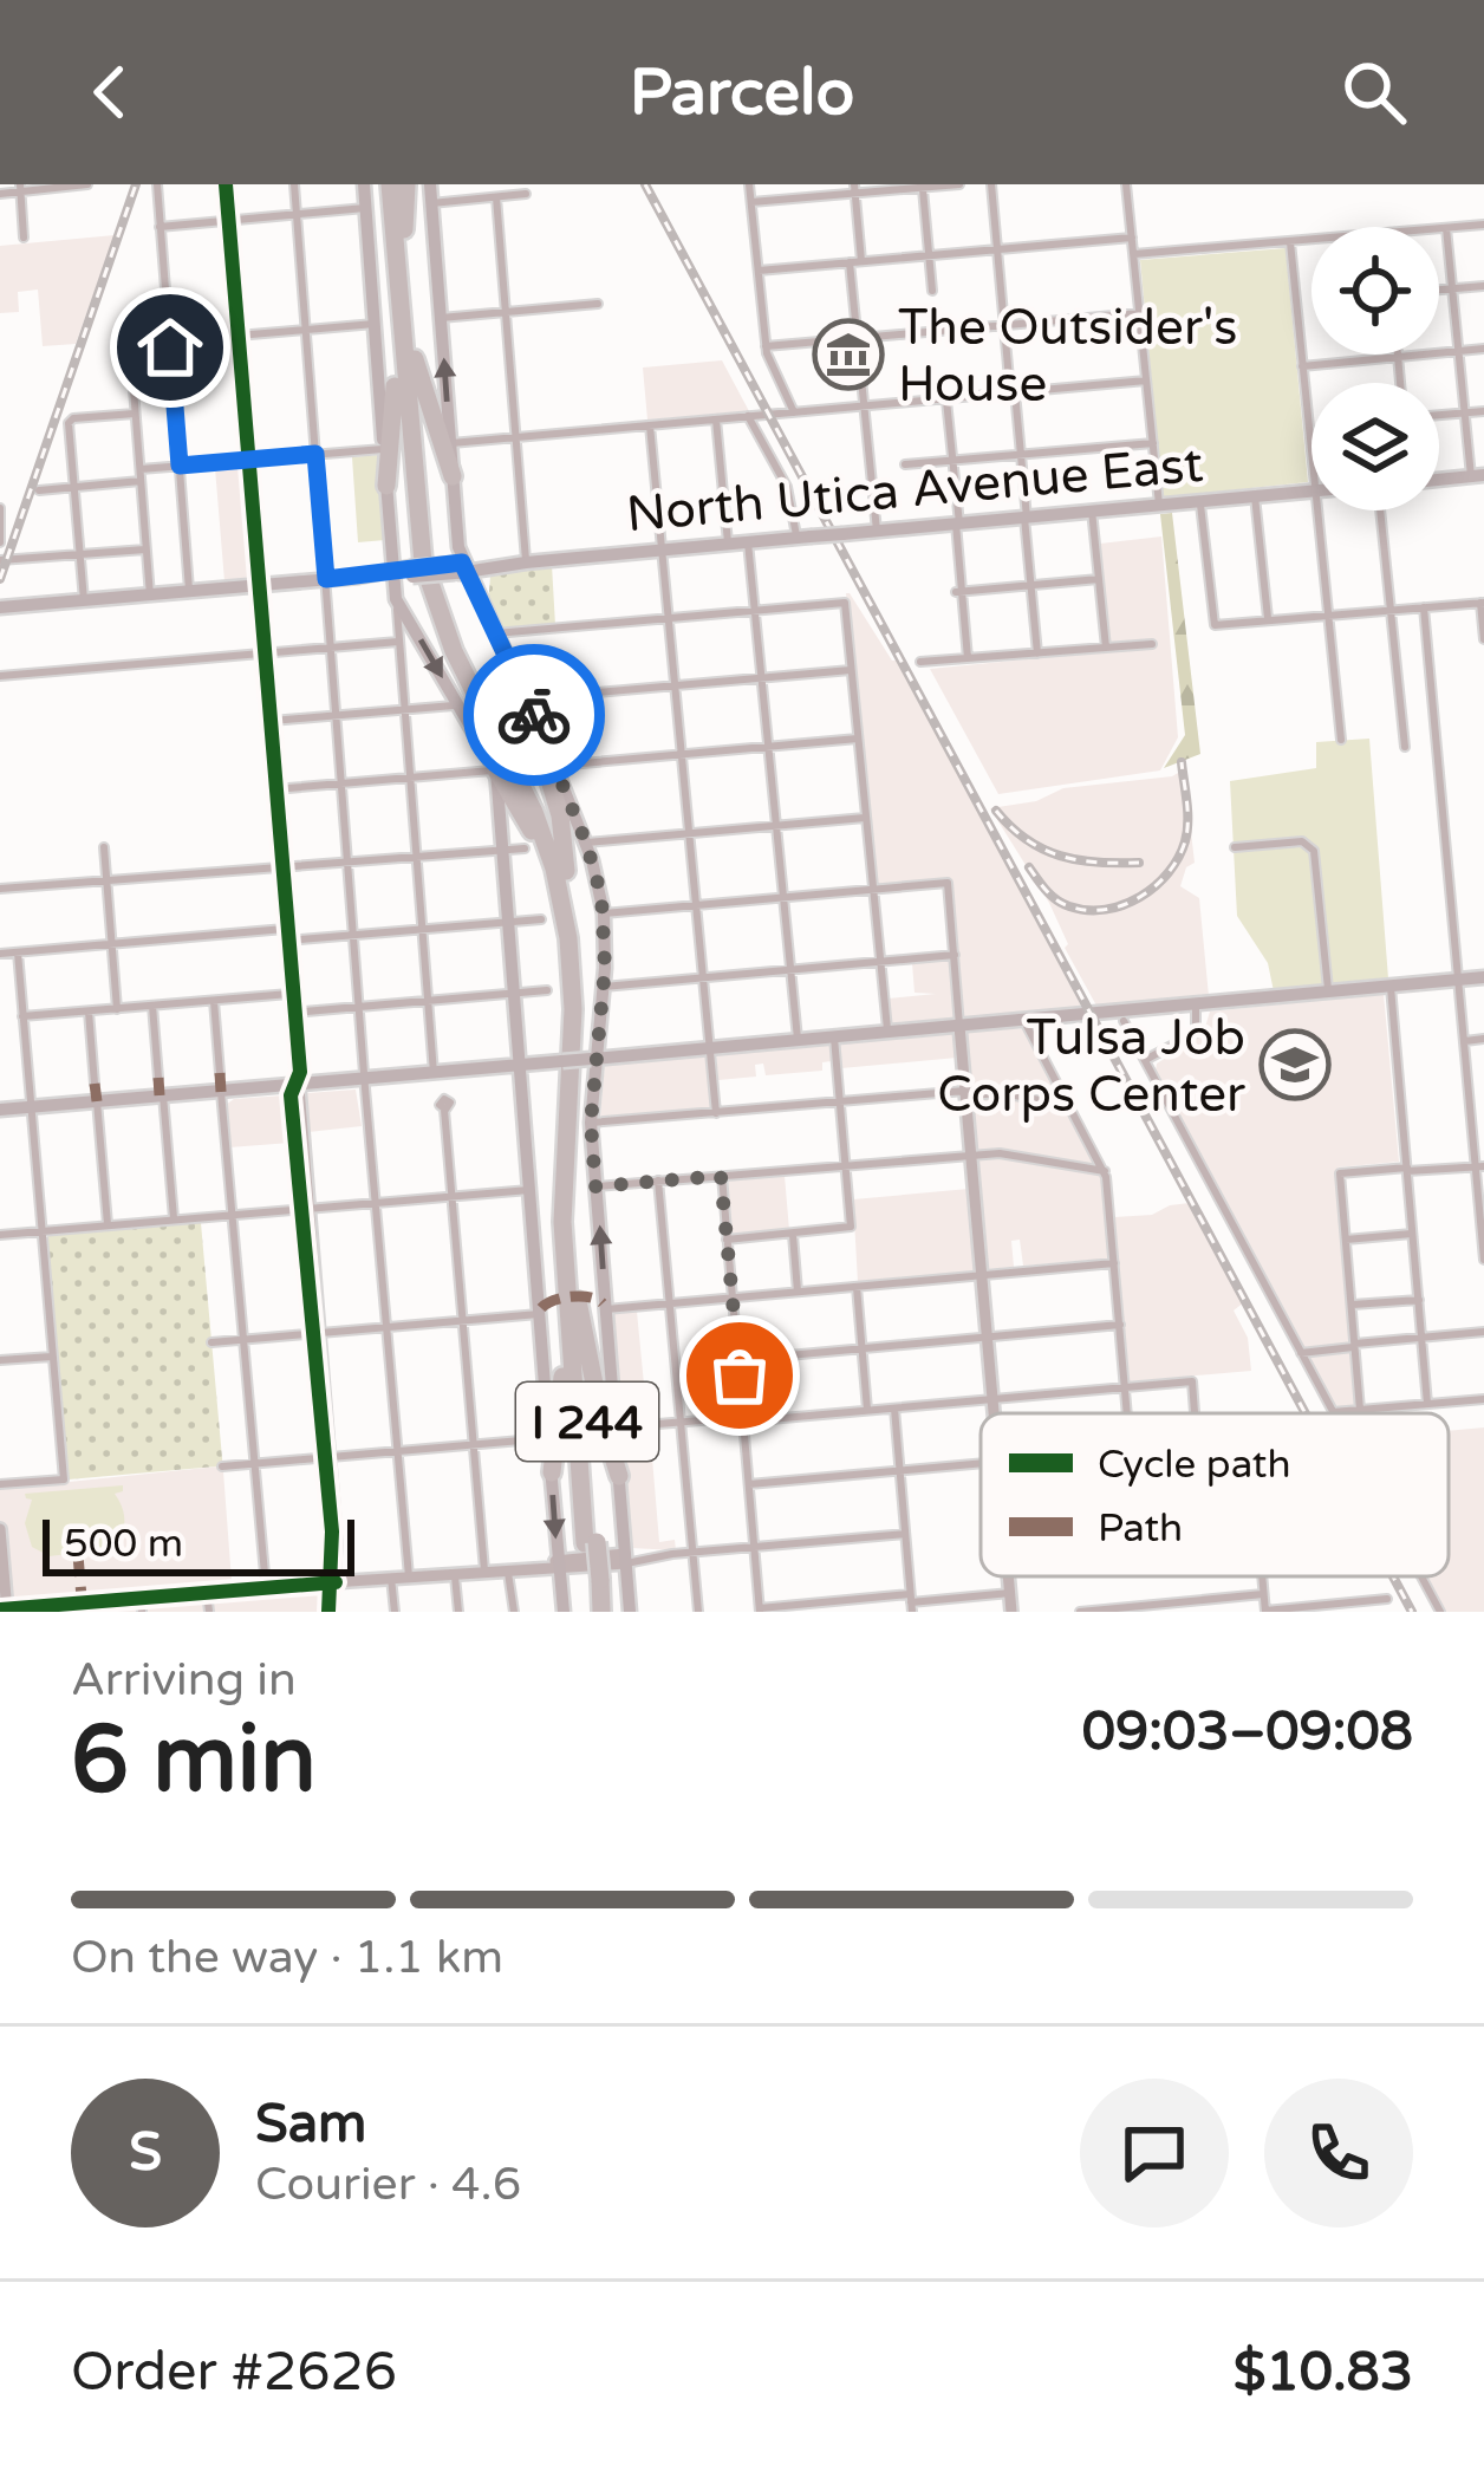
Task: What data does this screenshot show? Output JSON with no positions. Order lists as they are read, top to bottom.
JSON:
{
  "streets": {
    "highway": ["I 244"],
    "main road": ["North Utica Avenue East"]
  },
  "places": {
    "museum": ["The Outsider's House"],
    "school or university": ["Tulsa Job Corps Center"]
  },
  "legend": ["Cycle path", "Path"],
  "scale_bar": "500 m",
  "page": {
    "header": "Parcelo",
    "scale": "500 m",
    "heading": ["6 min", "Arriving in", "09:03–09:08"],
    "panel": [
      "Sam",
      "Courier · 4.6",
      "Order #2626",
      "$10.83"
    ],
    "bar": "On the way · 1.1 km",
    "round": "S"
  }
}
